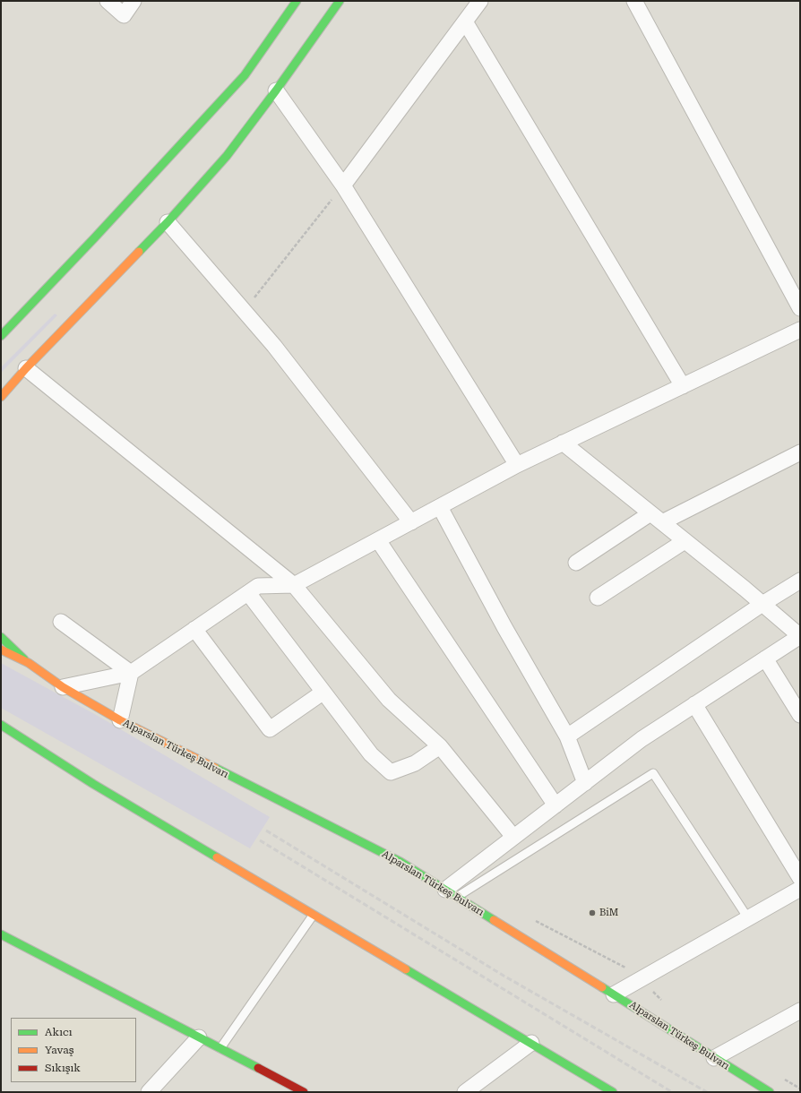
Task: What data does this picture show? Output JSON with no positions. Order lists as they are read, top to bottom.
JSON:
{
  "streets": {
    "main road": ["Alparslan Türkeş Bulvarı"]
  },
  "places": ["BiM"],
  "legend": ["Akıcı", "Yavaş", "Sıkışık"]
}
